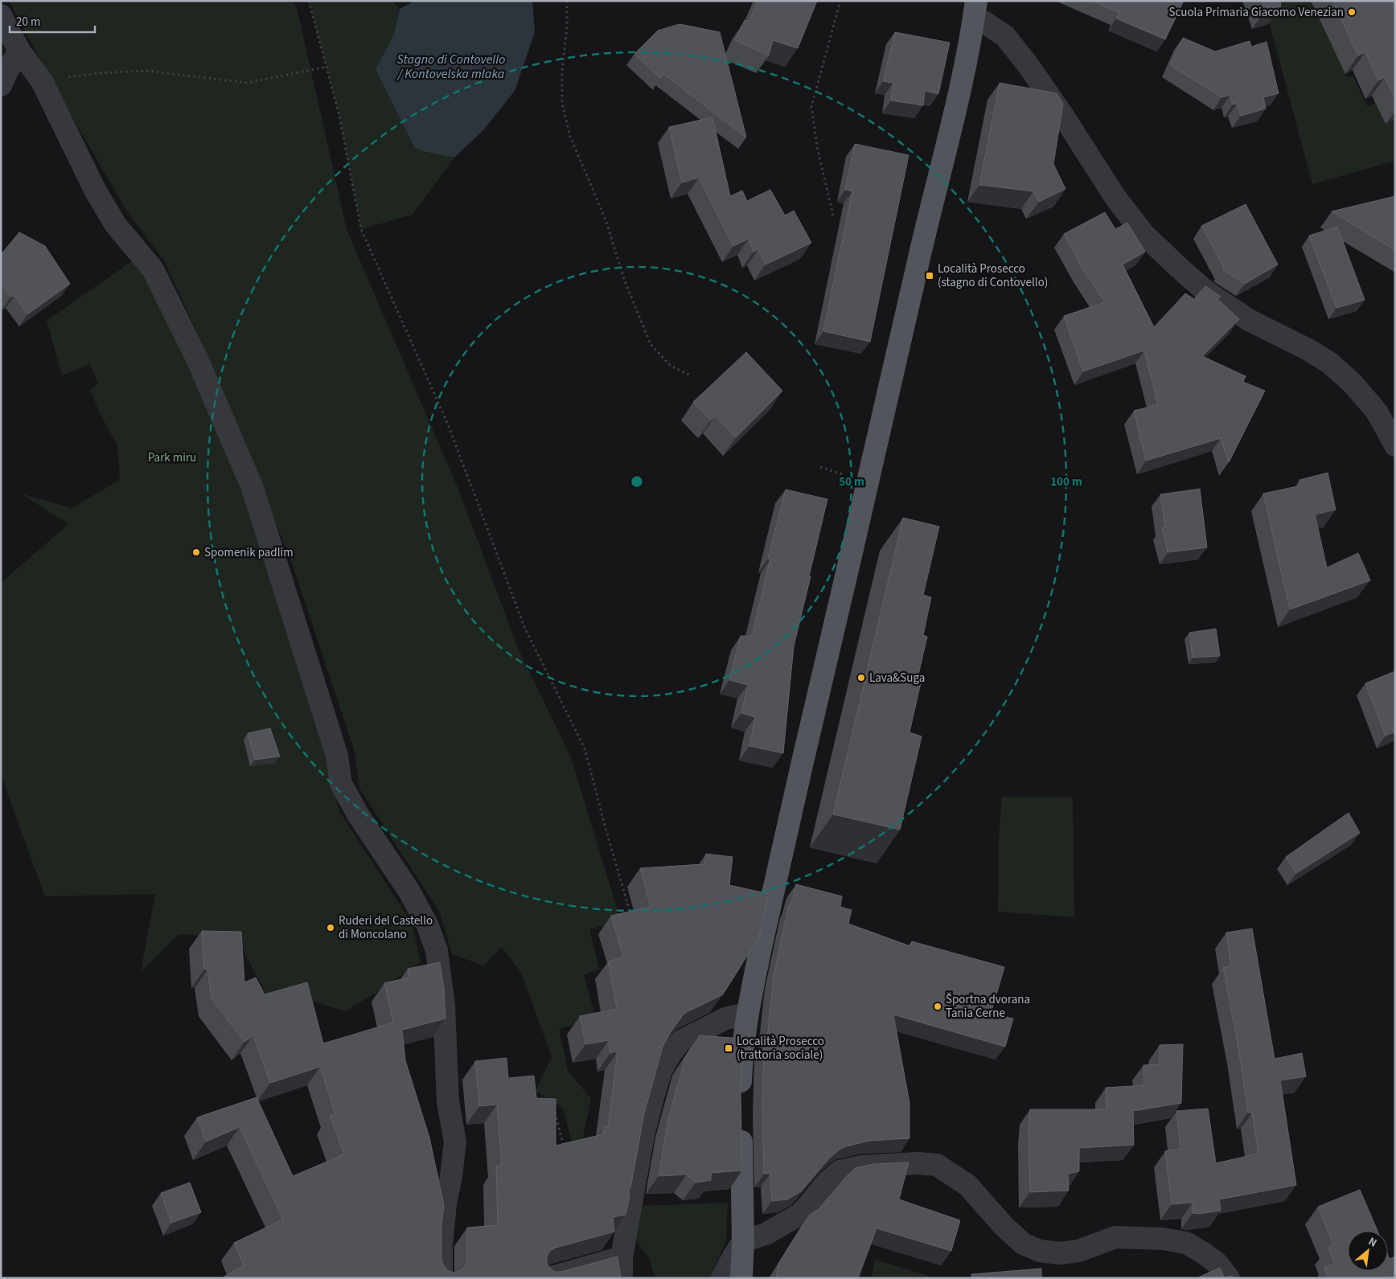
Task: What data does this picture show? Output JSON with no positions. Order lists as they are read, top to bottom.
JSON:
{
  "water": ["Stagno di Contovello / Kontovelska mlaka"],
  "parks": ["Park miru"],
  "places": {
    "other": [
      "Scuola Primaria Giacomo Venezian",
      "Spomenik padlim",
      "Lava&Suga",
      "Ruderi del Castello di Moncolano",
      "Športna dvorana Tania Cerne"
    ],
    "transit": ["Località Prosecco (stagno di Contovello)", "Località Prosecco (trattoria sociale)"]
  },
  "scale_bar": "20 m",
  "north": "top right",
  "rings": ["50 m", "100 m"]
}
